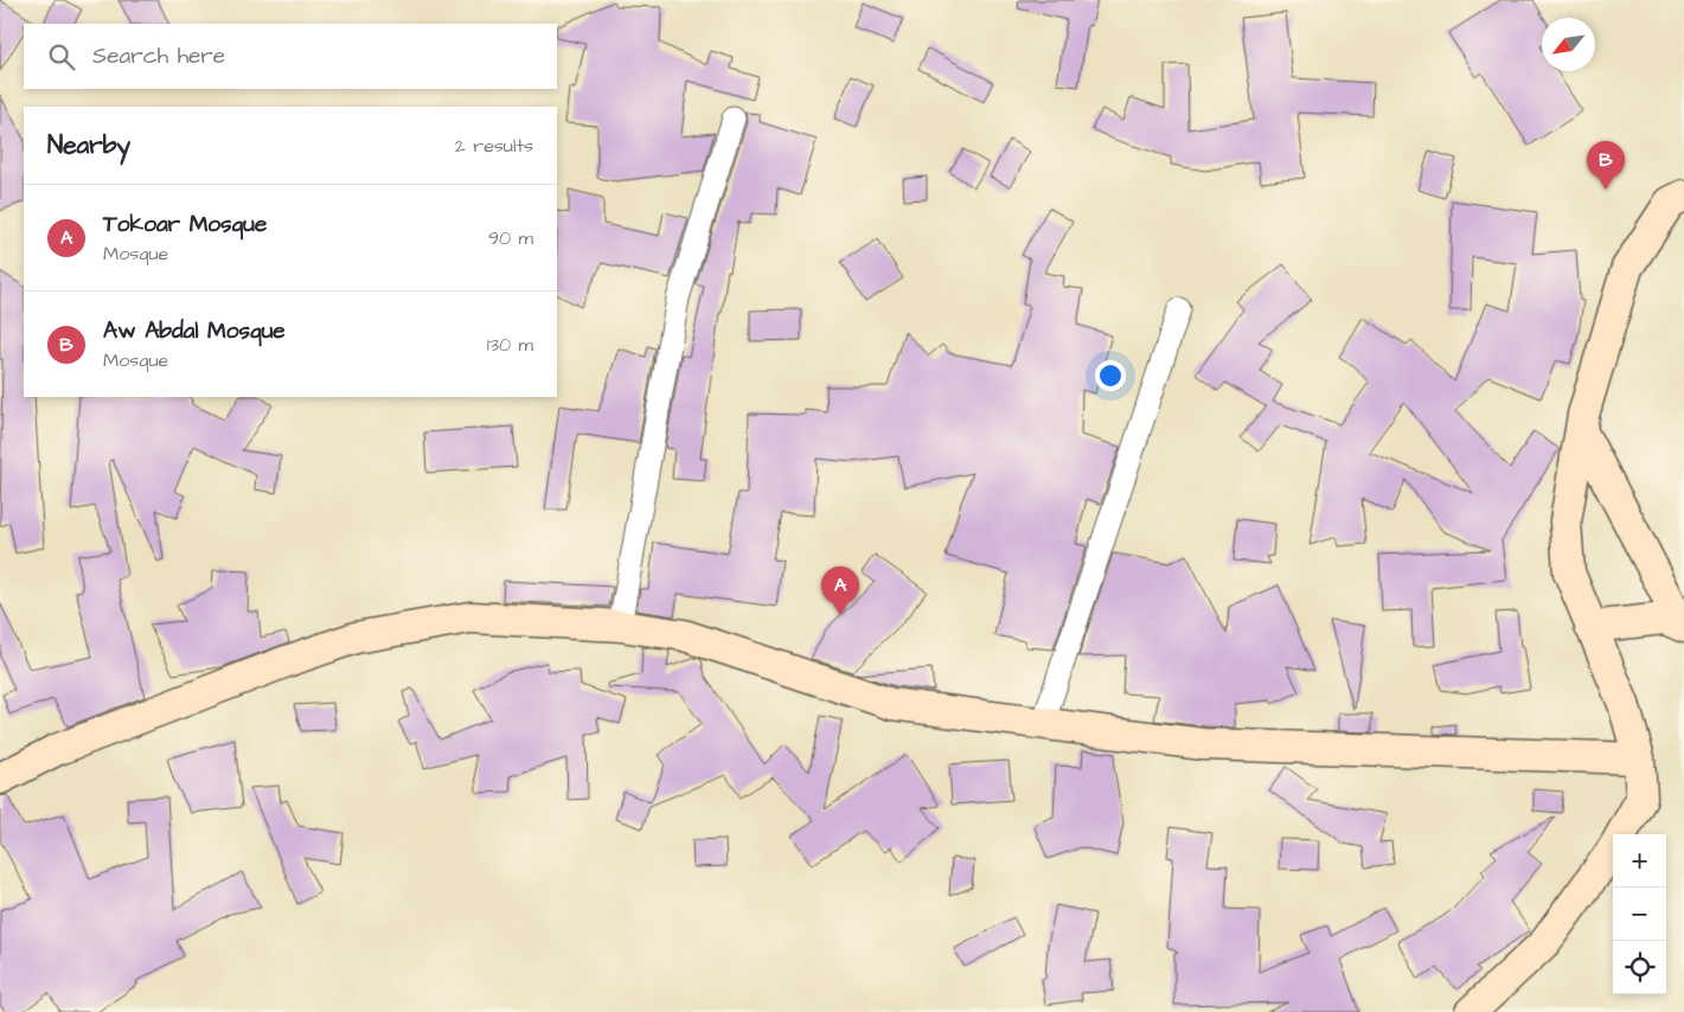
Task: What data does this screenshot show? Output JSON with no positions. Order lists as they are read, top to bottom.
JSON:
{
  "north": "bottom left",
  "page": {
    "search": "Search here",
    "heading": ["Nearby", "2 results"],
    "pins": ["B", "A"],
    "list": [
      {
        "mark": "A",
        "name": "Tokoar Mosque",
        "note": "Mosque",
        "value": "90 m"
      },
      {
        "mark": "B",
        "name": "Aw Abdal Mosque",
        "note": "Mosque",
        "value": "130 m"
      }
    ],
    "map_buttons": ["+", "−"]
  }
}
